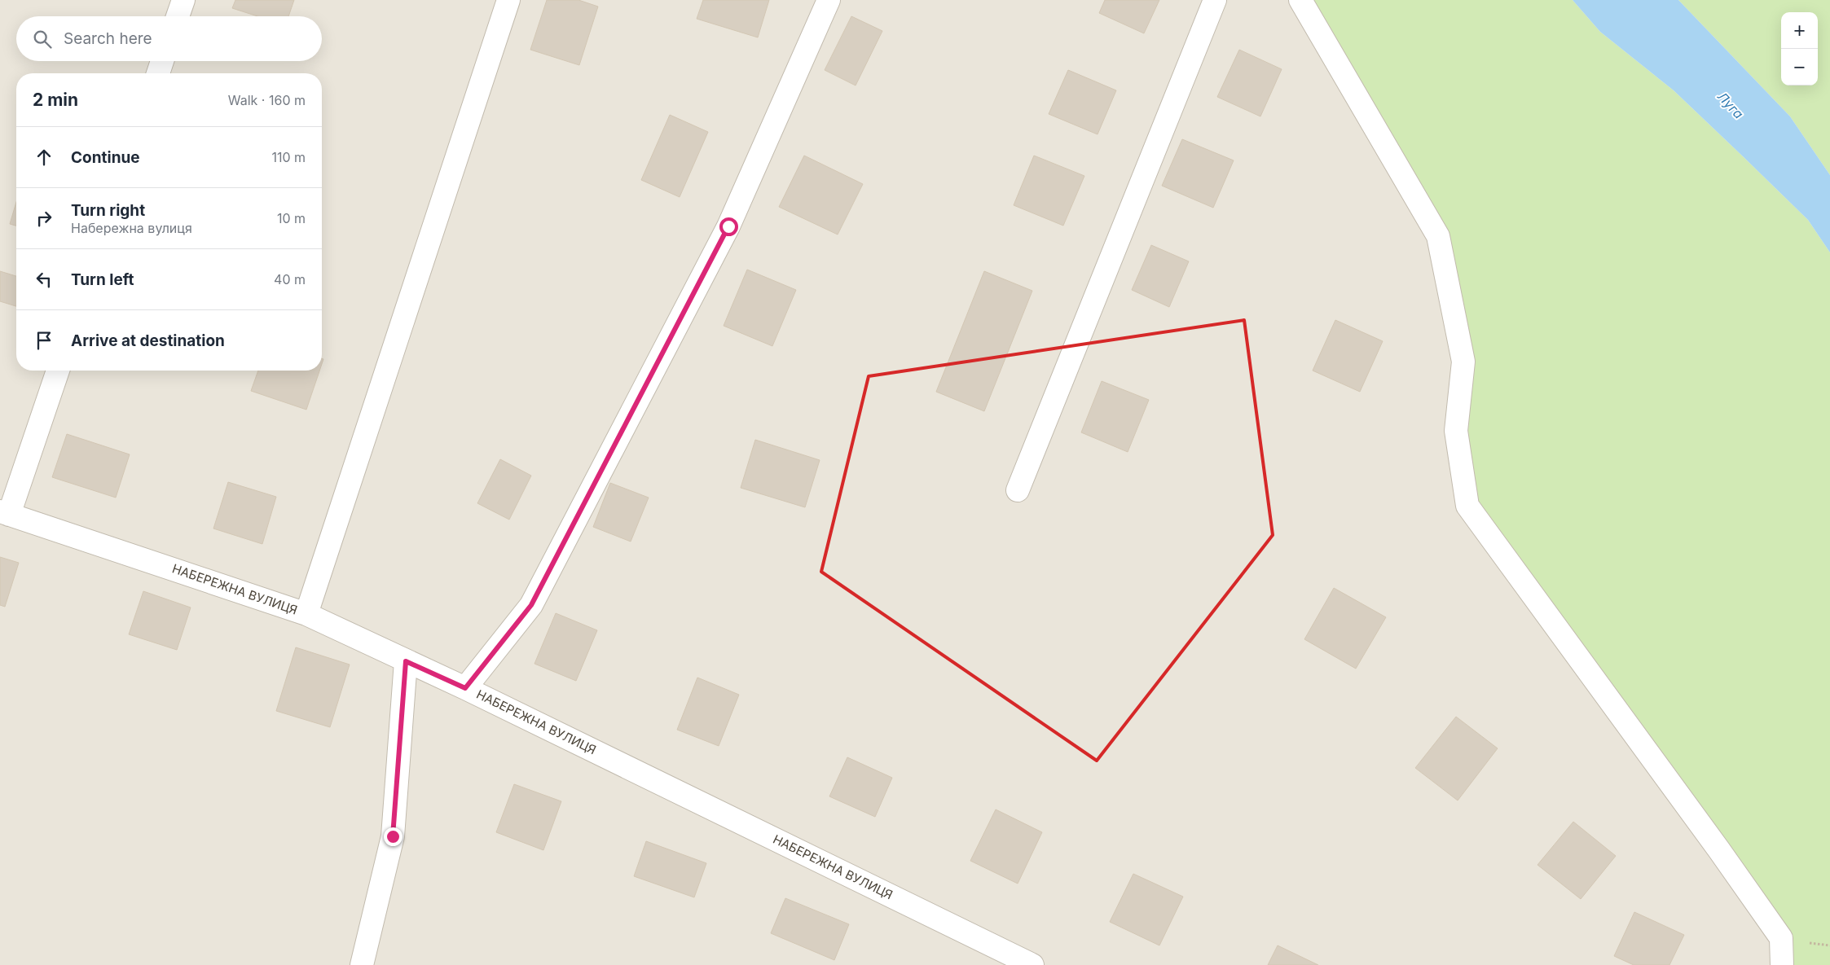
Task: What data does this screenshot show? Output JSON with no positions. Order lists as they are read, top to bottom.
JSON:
{
  "streets": {
    "street": ["НАБЕРЕЖНА ВУЛИЦЯ"]
  },
  "water": ["Луга"],
  "page": {
    "map_buttons": ["+", "−"],
    "search": "Search here",
    "heading": ["2 min", "Walk · 160 m"],
    "list": [
      ["Continue", "110 m"],
      ["Turn right", "Набережна вулиця", "10 m"],
      ["Turn left", "40 m"],
      "Arrive at destination"
    ]
  }
}
